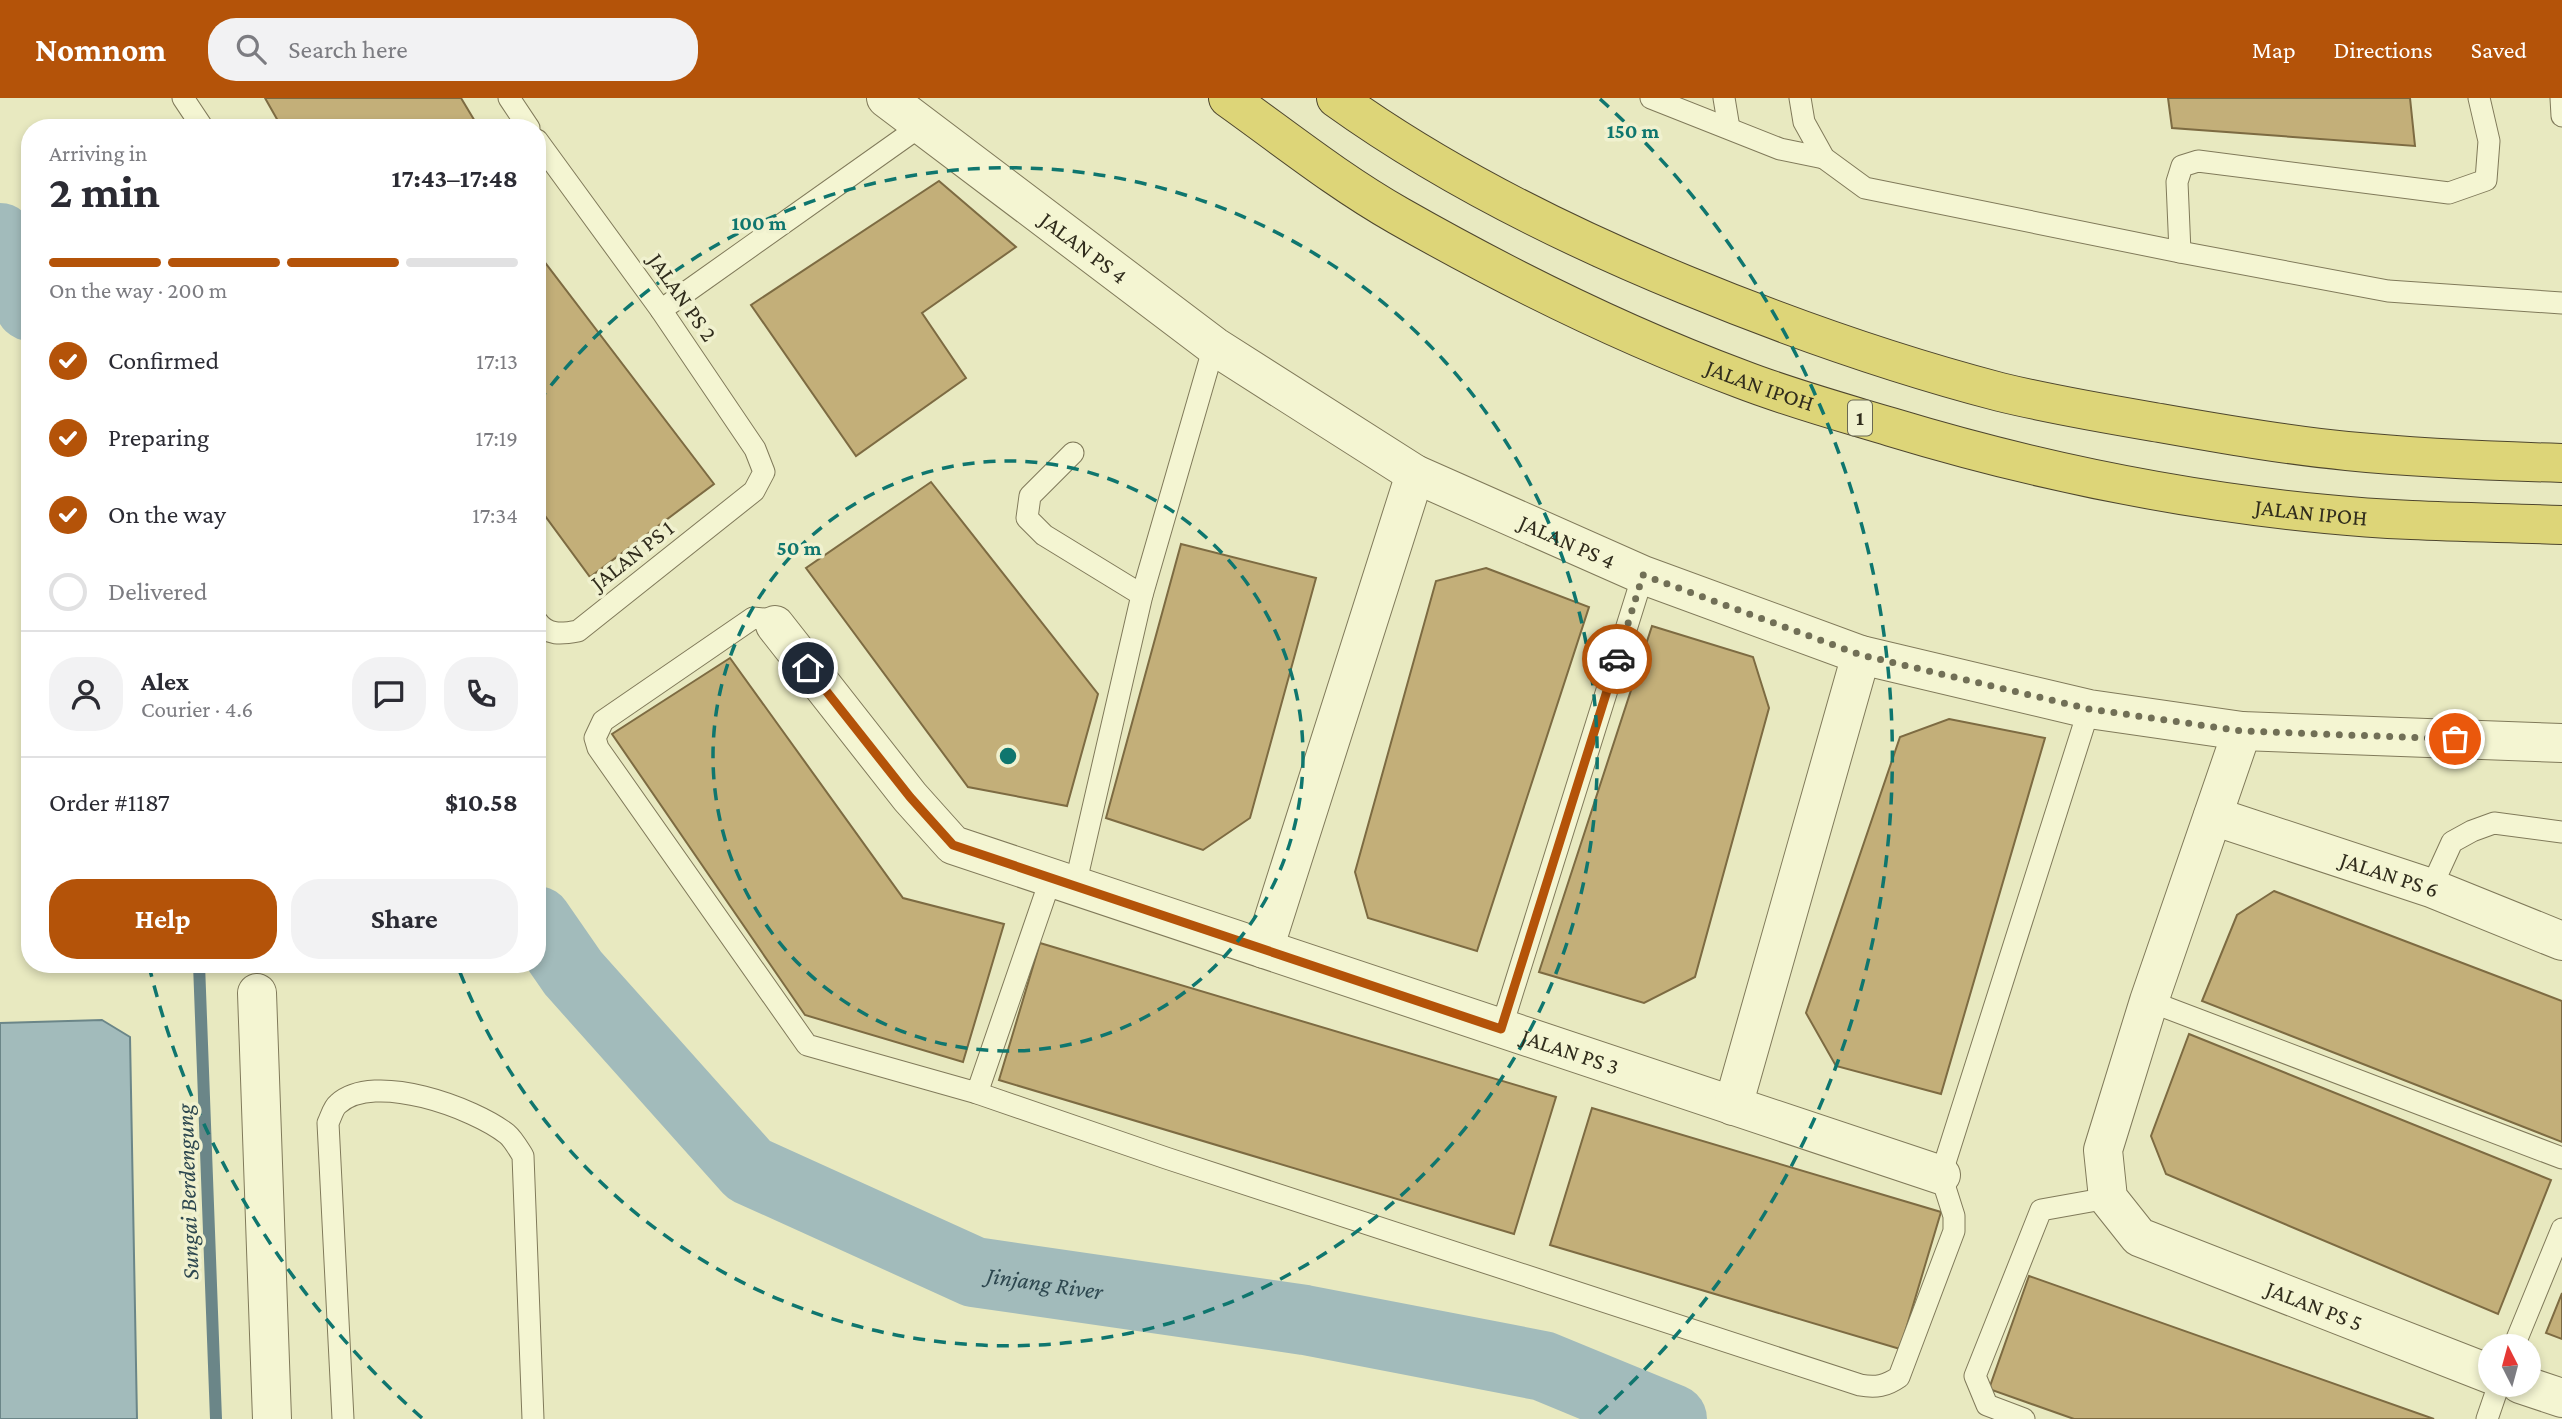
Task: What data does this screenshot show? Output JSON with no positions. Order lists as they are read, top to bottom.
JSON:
{
  "streets": {
    "highway": ["JALAN IPOH", "1"],
    "street": [
      "JALAN PS 4",
      "JALAN PS 6",
      "JALAN PS 3",
      "JALAN PS 5"
    ],
    "lane": ["JALAN PS 2", "JALAN PS 1"]
  },
  "crossings": [
    ["JALAN PS 2", "JALAN PS 1"]
  ],
  "water": ["Sungai Berdengung", "Jinjang River"],
  "north": "top",
  "page": {
    "header": "Nomnom",
    "search": "Search here",
    "nav": ["Map", "Directions", "Saved"],
    "heading": ["2 min", "Arriving in", "17:43–17:48"],
    "panel": [
      "Alex",
      "Courier · 4.6",
      "Order #1187",
      "$10.58"
    ],
    "bar": "On the way · 200 m",
    "list": [
      ["Confirmed", "17:13"],
      ["Preparing", "17:19"],
      ["On the way", "17:34"],
      "Delivered"
    ],
    "buttons": ["Help", "Share"]
  },
  "rings": ["150 m", "100 m", "50 m"]
}
